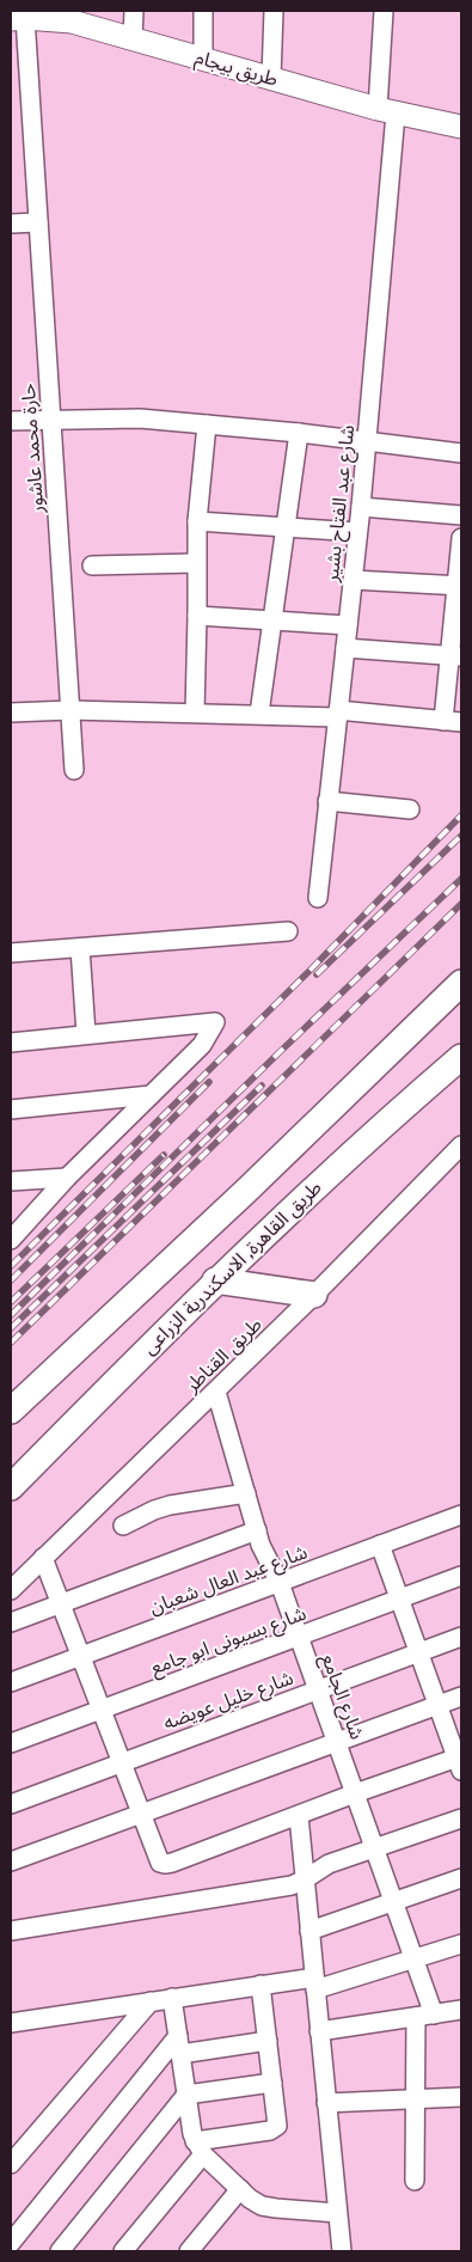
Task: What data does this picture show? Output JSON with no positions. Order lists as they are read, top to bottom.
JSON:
{
  "streets": {
    "highway": ["طريق القاهرة, الاسكندرية الزراعى"],
    "main road": ["طريق بيجام"],
    "street": [
      "حارة محمد عاشور",
      "شارع عبد الفتاح بشير",
      "طريق القناطر",
      "شارع عبد العال شعبان",
      "شارع بسيونى ابو جامع",
      "شارع الجامع",
      "شارع خليل عويضه"
    ]
  },
  "crossings": [
    ["طريق بيجام", "حارة محمد عاشور"],
    ["طريق بيجام", "شارع عبد الفتاح بشير"],
    ["طريق القناطر", "شارع الجامع"],
    ["شارع عبد العال شعبان", "شارع الجامع"],
    ["شارع بسيونى ابو جامع", "شارع الجامع"],
    ["شارع الجامع", "شارع خليل عويضه"]
  ]
}
